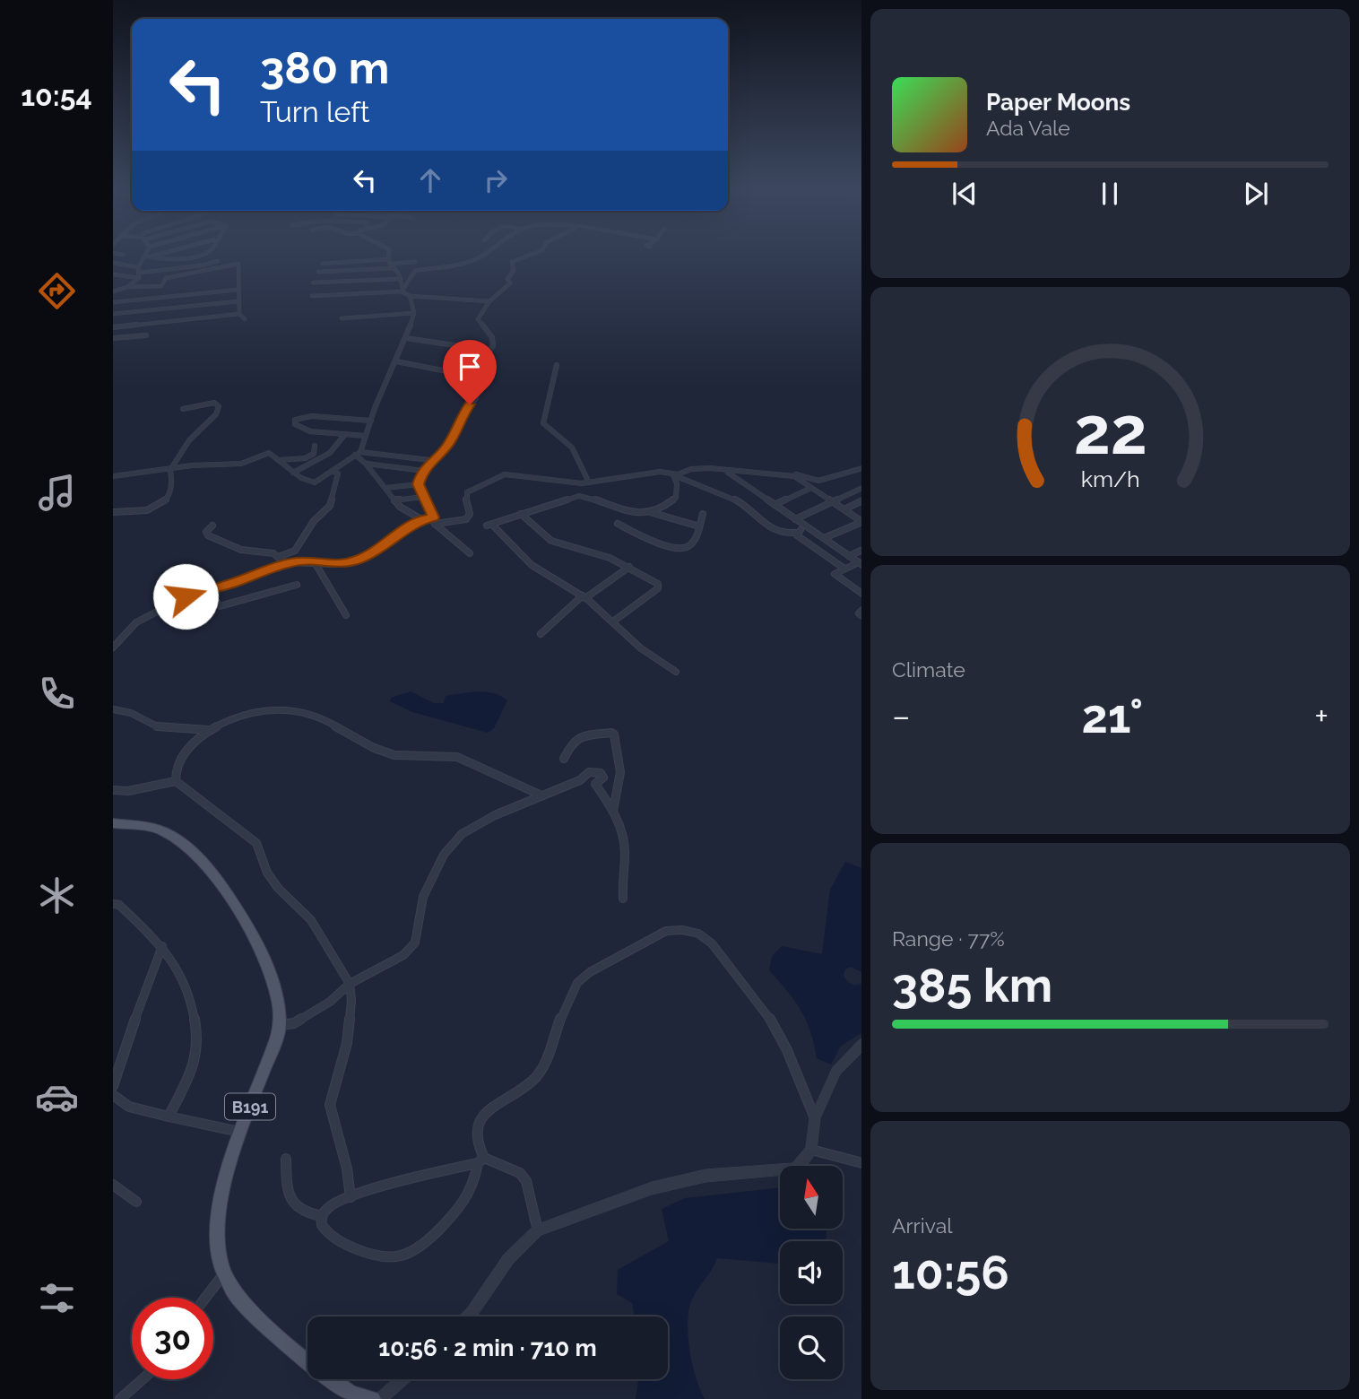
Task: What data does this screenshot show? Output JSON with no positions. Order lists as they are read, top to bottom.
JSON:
{
  "streets": {
    "main road": ["B191"]
  },
  "north": "top",
  "page": {
    "tabs": "10:54",
    "turn": ["380 m", "Turn left"],
    "song": ["Paper Moons", "Ada Vale"],
    "tile": [
      "Climate",
      ["Range · 77%", "385 km"],
      ["Arrival", "10:56"]
    ],
    "heat": ["−", "21°", "+"],
    "limit": "30",
    "trip": "10:56 · 2 min · 710 m",
    "gauge": ["22", "km/h"]
  }
}
